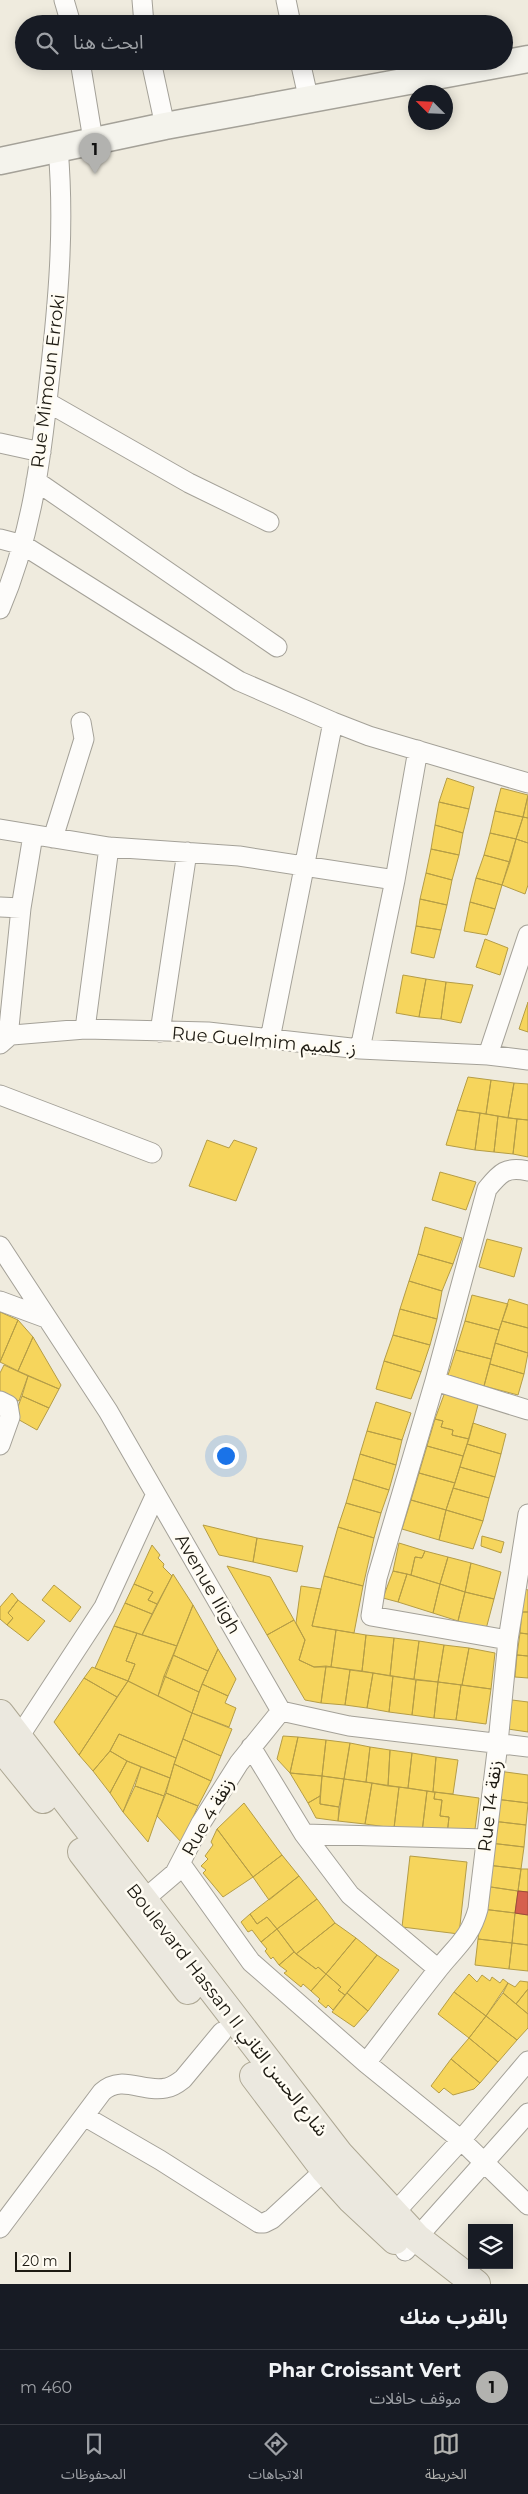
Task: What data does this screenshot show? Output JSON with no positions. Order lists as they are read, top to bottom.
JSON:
{
  "streets": {
    "main road": ["Boulevard Hassan II شارع الحسن الثاني"],
    "street": [
      "Rue Mimoun Erroki",
      "Rue Guelmim ز. كلميم",
      "Avenue Iligh",
      "Rue 14 زنقة",
      "Rue 4 زنقة"
    ]
  },
  "crossings": [
    ["Avenue Iligh", "Rue 4 زنقة"],
    ["Rue 4 زنقة", "Boulevard Hassan II شارع الحسن الثاني"]
  ],
  "scale_bar": "20 m",
  "north": "top left",
  "page": {
    "search": "ابحث هنا",
    "pins": "1",
    "scale": "20 m",
    "heading": "بالقرب منك",
    "list": [
      {
        "mark": "1",
        "name": "Phar Croissant Vert",
        "note": "موقف حافلات",
        "value": "460 m"
      }
    ],
    "nav": ["الخريطة", "الاتجاهات", "المحفوظات"]
  }
}
